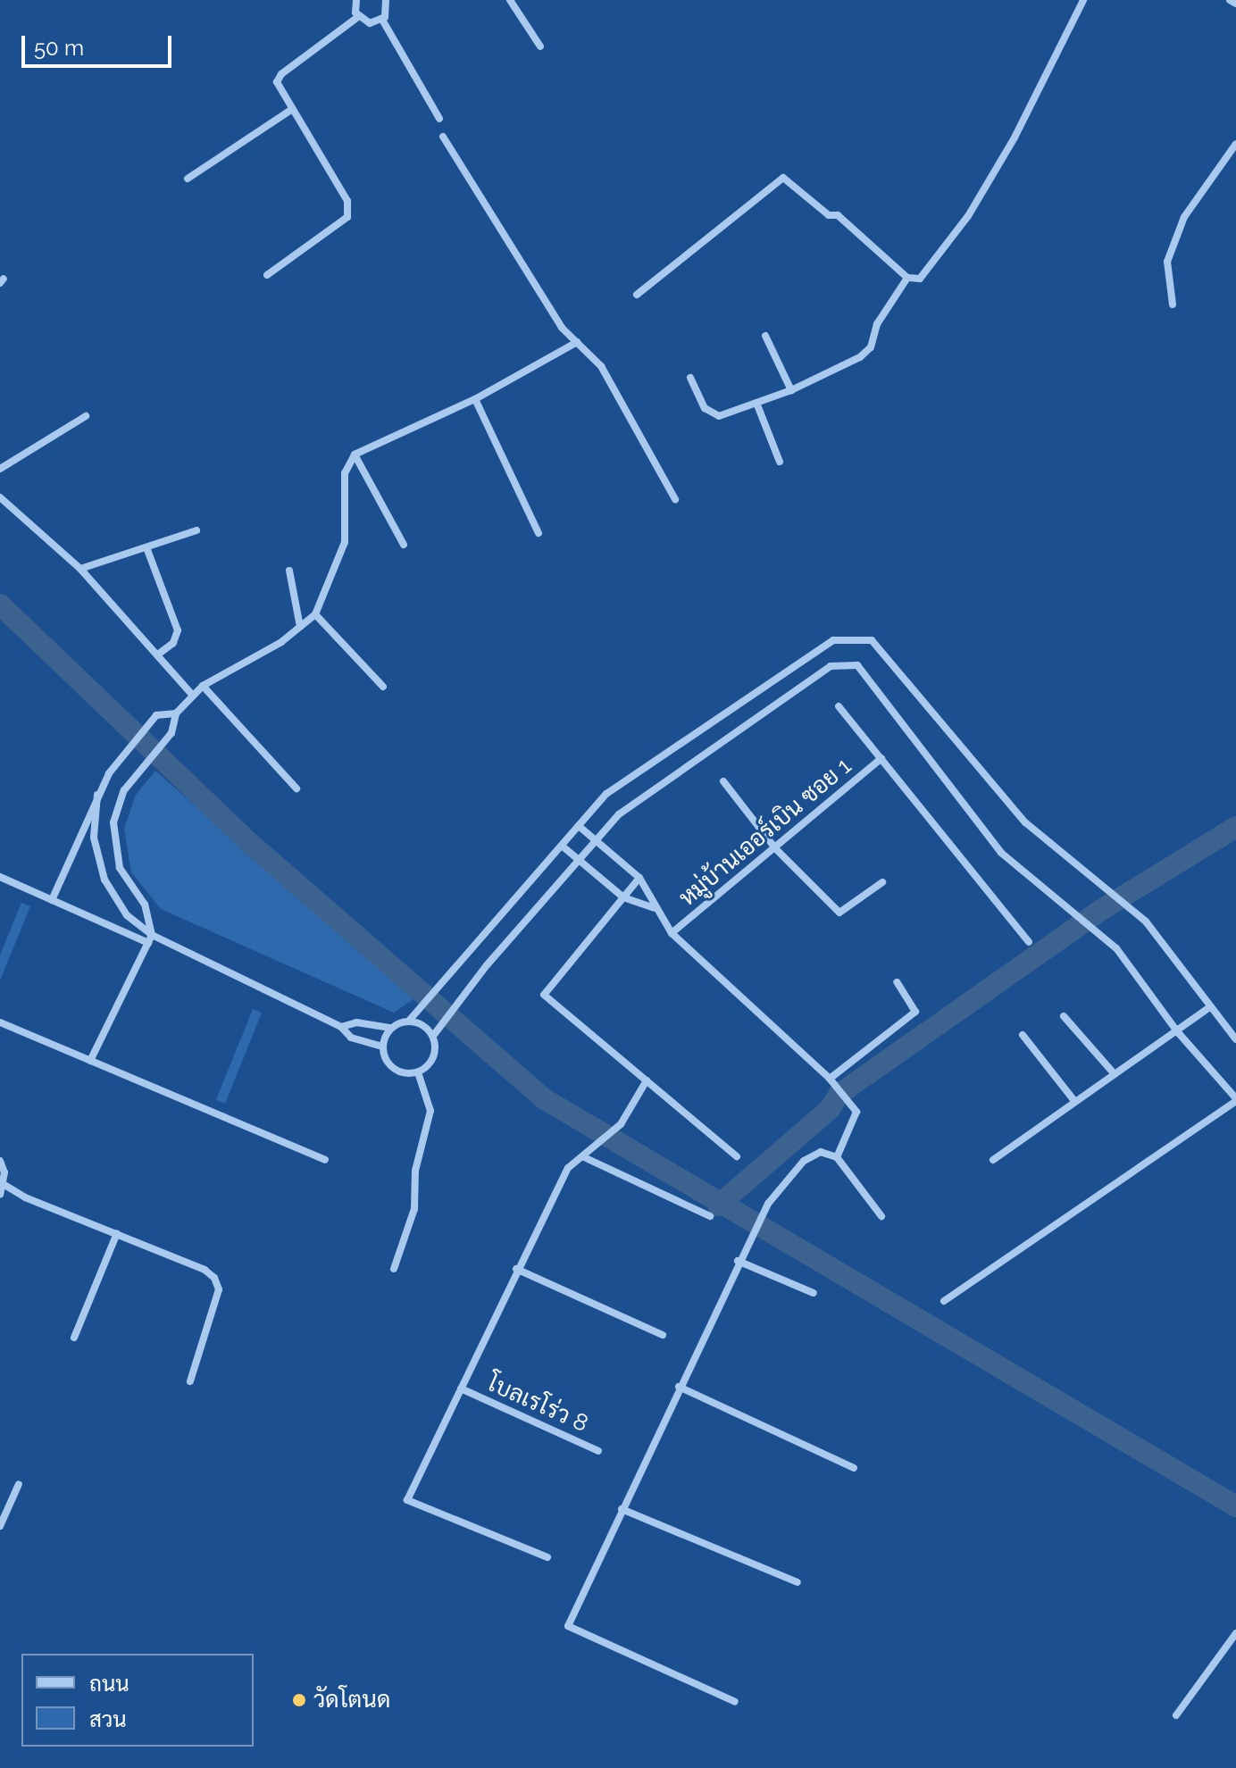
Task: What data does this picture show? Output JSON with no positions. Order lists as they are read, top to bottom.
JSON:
{
  "streets": {
    "street": ["หมู่บ้านเออร์เบิน ซอย 1", "โบลเรโร่ว 8"]
  },
  "places": ["วัดโตนด"],
  "legend": ["ถนน", "สวน"],
  "scale_bar": "50 m"
}
